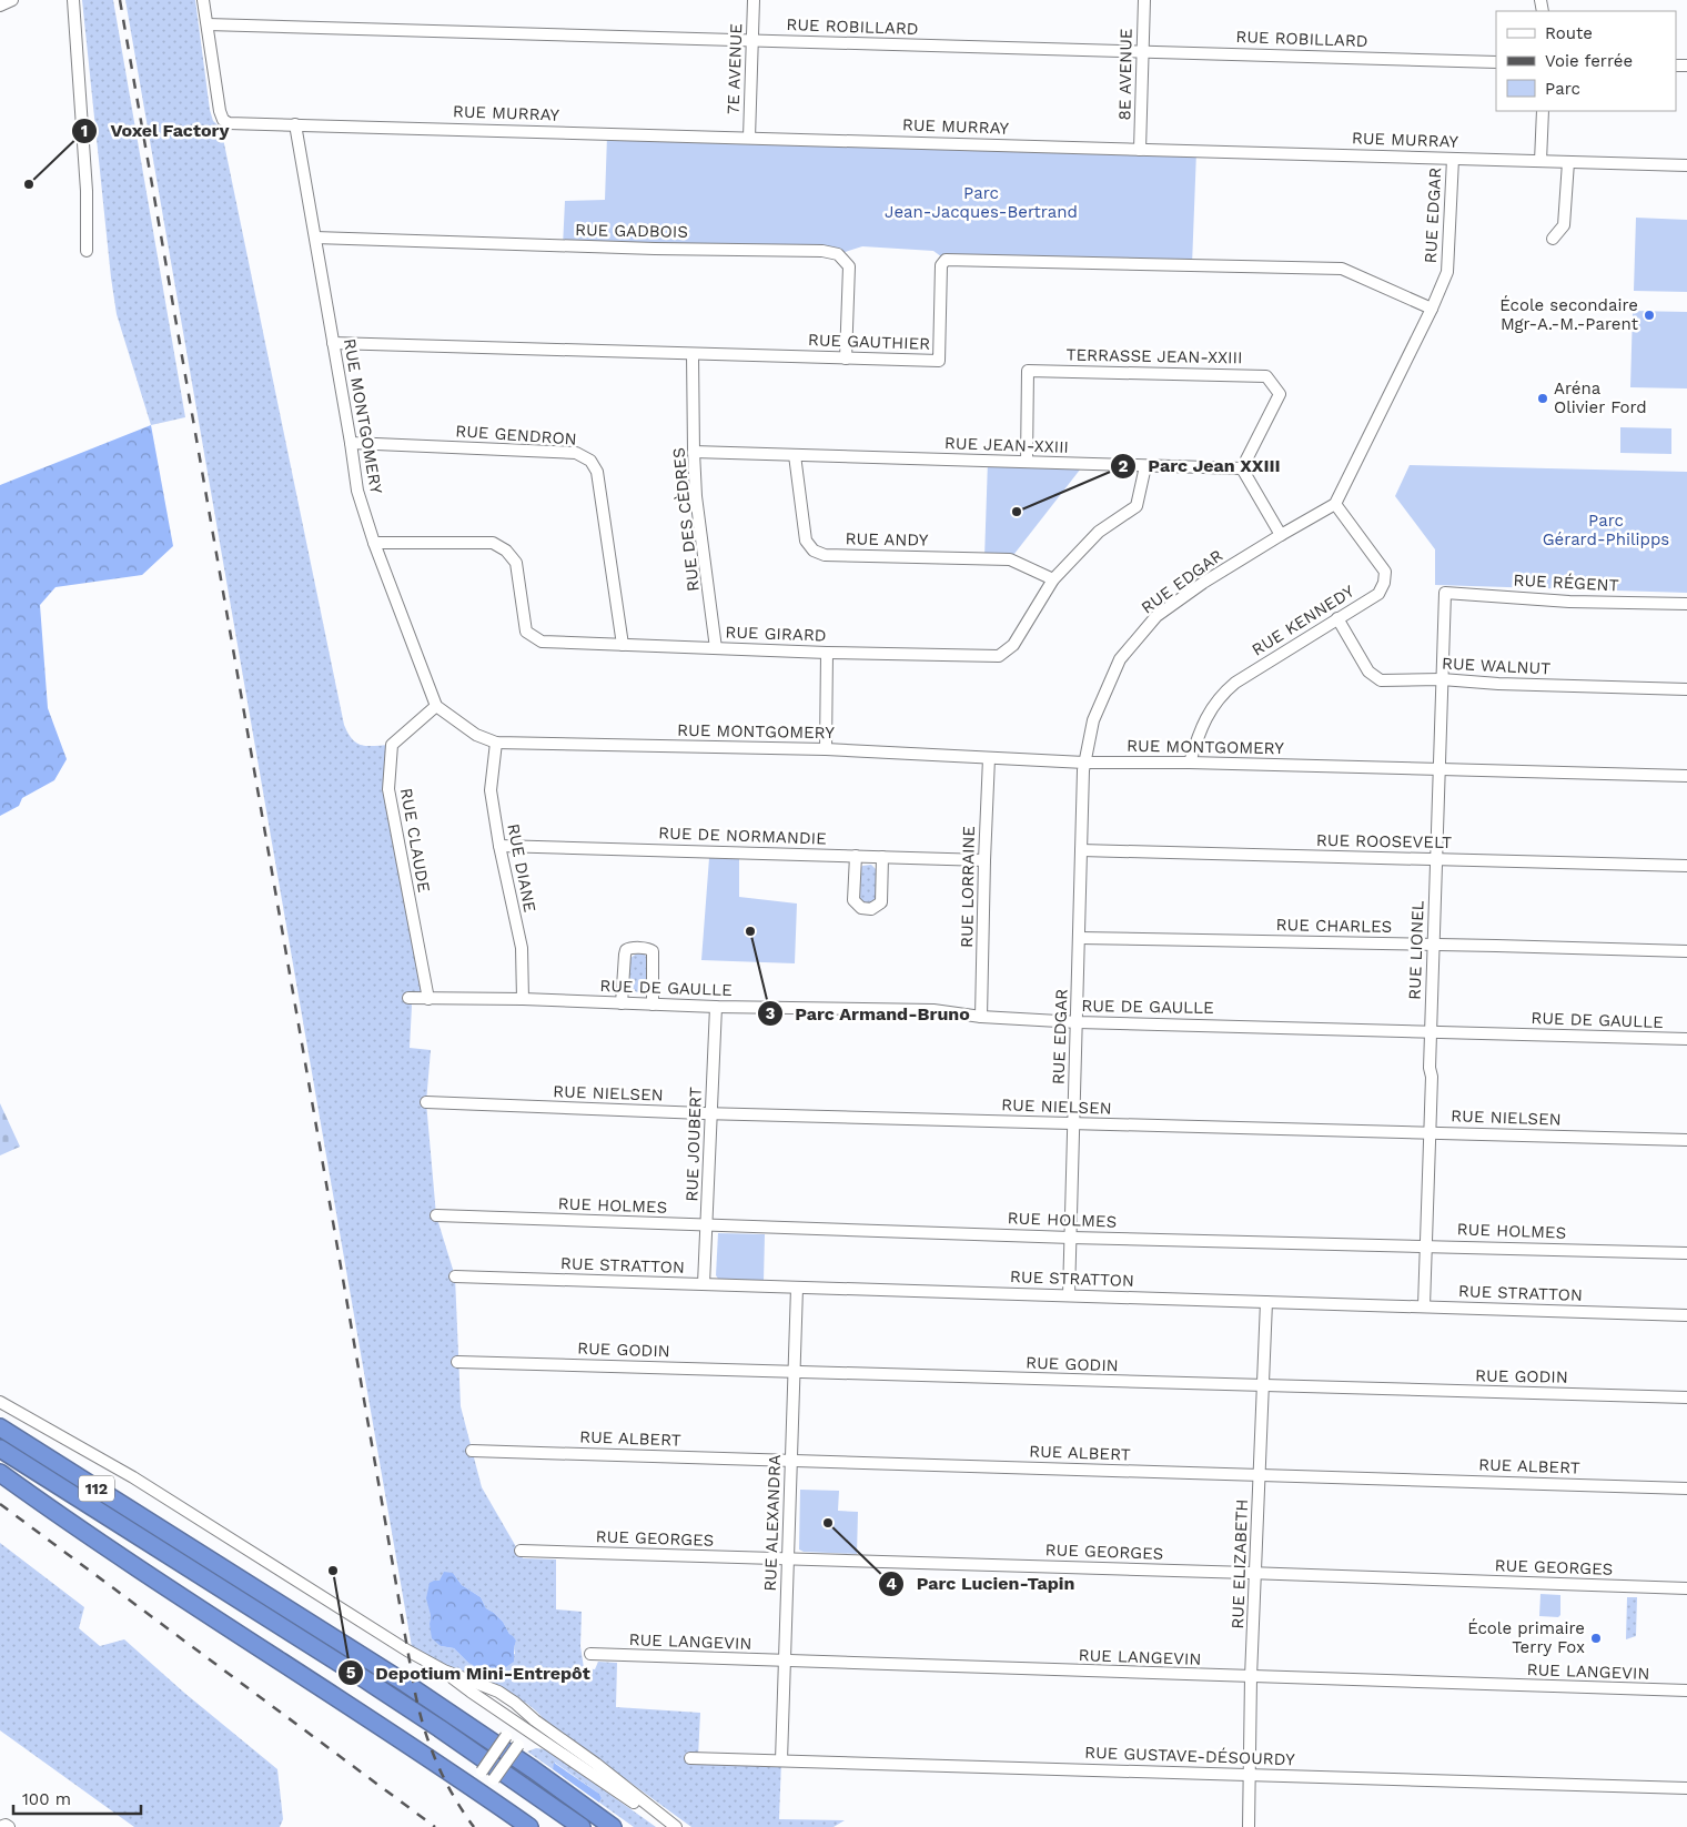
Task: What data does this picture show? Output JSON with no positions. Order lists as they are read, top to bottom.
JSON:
{
  "streets": {
    "highway": ["112"],
    "street": [
      "RUE ROBILLARD",
      "7E AVENUE",
      "8E AVENUE",
      "RUE MURRAY",
      "RUE EDGAR",
      "RUE GADBOIS",
      "RUE GAUTHIER",
      "TERRASSE JEAN-XXIII",
      "RUE MONTGOMERY",
      "RUE GENDRON",
      "RUE JEAN-XXIII",
      "RUE DES CÈDRES",
      "RUE ANDY",
      "RUE RÉGENT",
      "RUE KENNEDY",
      "RUE GIRARD",
      "RUE WALNUT",
      "RUE DE NORMANDIE",
      "RUE CLAUDE",
      "RUE ROOSEVELT",
      "RUE DIANE",
      "RUE LORRAINE",
      "RUE CHARLES",
      "RUE LIONEL",
      "RUE DE GAULLE",
      "RUE NIELSEN",
      "RUE JOUBERT",
      "RUE HOLMES",
      "RUE STRATTON",
      "RUE GODIN",
      "RUE ALBERT",
      "RUE ALEXANDRA",
      "RUE GEORGES",
      "RUE ELIZABETH",
      "RUE LANGEVIN",
      "RUE GUSTAVE-DÉSOURDY"
    ]
  },
  "crossings": [
    ["RUE ROBILLARD", "7E AVENUE"],
    ["RUE ROBILLARD", "8E AVENUE"],
    ["RUE ROBILLARD", "RUE MURRAY"],
    ["7E AVENUE", "RUE MURRAY"],
    ["8E AVENUE", "RUE MURRAY"],
    ["RUE MURRAY", "RUE EDGAR"],
    ["RUE MURRAY", "RUE MONTGOMERY"],
    ["RUE EDGAR", "RUE GAUTHIER"],
    ["RUE EDGAR", "RUE MONTGOMERY"],
    ["RUE EDGAR", "RUE KENNEDY"],
    ["RUE EDGAR", "RUE ROOSEVELT"],
    ["RUE EDGAR", "RUE CHARLES"],
    ["RUE EDGAR", "RUE DE GAULLE"],
    ["RUE EDGAR", "RUE NIELSEN"],
    ["RUE EDGAR", "RUE HOLMES"],
    ["RUE EDGAR", "RUE STRATTON"],
    ["RUE GADBOIS", "RUE GAUTHIER"],
    ["RUE GADBOIS", "RUE MONTGOMERY"],
    ["RUE GAUTHIER", "RUE MONTGOMERY"],
    ["RUE GAUTHIER", "RUE DES CÈDRES"],
    ["TERRASSE JEAN-XXIII", "RUE JEAN-XXIII"],
    ["RUE MONTGOMERY", "RUE GENDRON"],
    ["RUE MONTGOMERY", "RUE KENNEDY"],
    ["RUE MONTGOMERY", "RUE GIRARD"],
    ["RUE MONTGOMERY", "RUE CLAUDE"],
    ["RUE MONTGOMERY", "RUE DIANE"],
    ["RUE MONTGOMERY", "RUE LORRAINE"],
    ["RUE MONTGOMERY", "RUE LIONEL"],
    ["RUE GENDRON", "RUE GIRARD"],
    ["RUE JEAN-XXIII", "RUE DES CÈDRES"],
    ["RUE JEAN-XXIII", "RUE ANDY"],
    ["RUE JEAN-XXIII", "RUE GIRARD"],
    ["RUE DES CÈDRES", "RUE GIRARD"],
    ["RUE ANDY", "RUE GIRARD"],
    ["RUE RÉGENT", "RUE LIONEL"],
    ["RUE KENNEDY", "RUE WALNUT"],
    ["RUE WALNUT", "RUE LIONEL"],
    ["RUE DE NORMANDIE", "RUE DIANE"],
    ["RUE DE NORMANDIE", "RUE LORRAINE"],
    ["RUE CLAUDE", "RUE DE GAULLE"],
    ["RUE ROOSEVELT", "RUE LIONEL"],
    ["RUE DIANE", "RUE DE GAULLE"],
    ["RUE LORRAINE", "RUE DE GAULLE"],
    ["RUE CHARLES", "RUE LIONEL"],
    ["RUE LIONEL", "RUE DE GAULLE"],
    ["RUE LIONEL", "RUE NIELSEN"],
    ["RUE LIONEL", "RUE HOLMES"],
    ["RUE LIONEL", "RUE STRATTON"],
    ["RUE DE GAULLE", "RUE JOUBERT"],
    ["RUE NIELSEN", "RUE JOUBERT"],
    ["RUE JOUBERT", "RUE HOLMES"],
    ["RUE JOUBERT", "RUE STRATTON"],
    ["RUE STRATTON", "RUE ALEXANDRA"],
    ["RUE STRATTON", "RUE ELIZABETH"],
    ["RUE GODIN", "RUE ALEXANDRA"],
    ["RUE GODIN", "RUE ELIZABETH"],
    ["RUE ALBERT", "RUE ALEXANDRA"],
    ["RUE ALBERT", "RUE ELIZABETH"],
    ["RUE ALEXANDRA", "RUE GEORGES"],
    ["RUE ALEXANDRA", "RUE LANGEVIN"],
    ["RUE ALEXANDRA", "RUE GUSTAVE-DÉSOURDY"],
    ["RUE GEORGES", "RUE ELIZABETH"],
    ["RUE ELIZABETH", "RUE LANGEVIN"],
    ["RUE ELIZABETH", "RUE GUSTAVE-DÉSOURDY"]
  ],
  "parks": ["Parc Jean-Jacques-Bertrand", "Parc Gérard-Philipps"],
  "places": [
    "Voxel Factory",
    "École secondaire Mgr-A.-M.-Parent",
    "Aréna Olivier Ford",
    "Parc Jean XXIII",
    "Parc Armand-Bruno",
    "Parc Lucien-Tapin",
    "Depotium Mini-Entrepôt",
    "École primaire Terry Fox"
  ],
  "legend": ["Route", "Voie ferrée", "Parc"],
  "scale_bar": "100 m"
}
